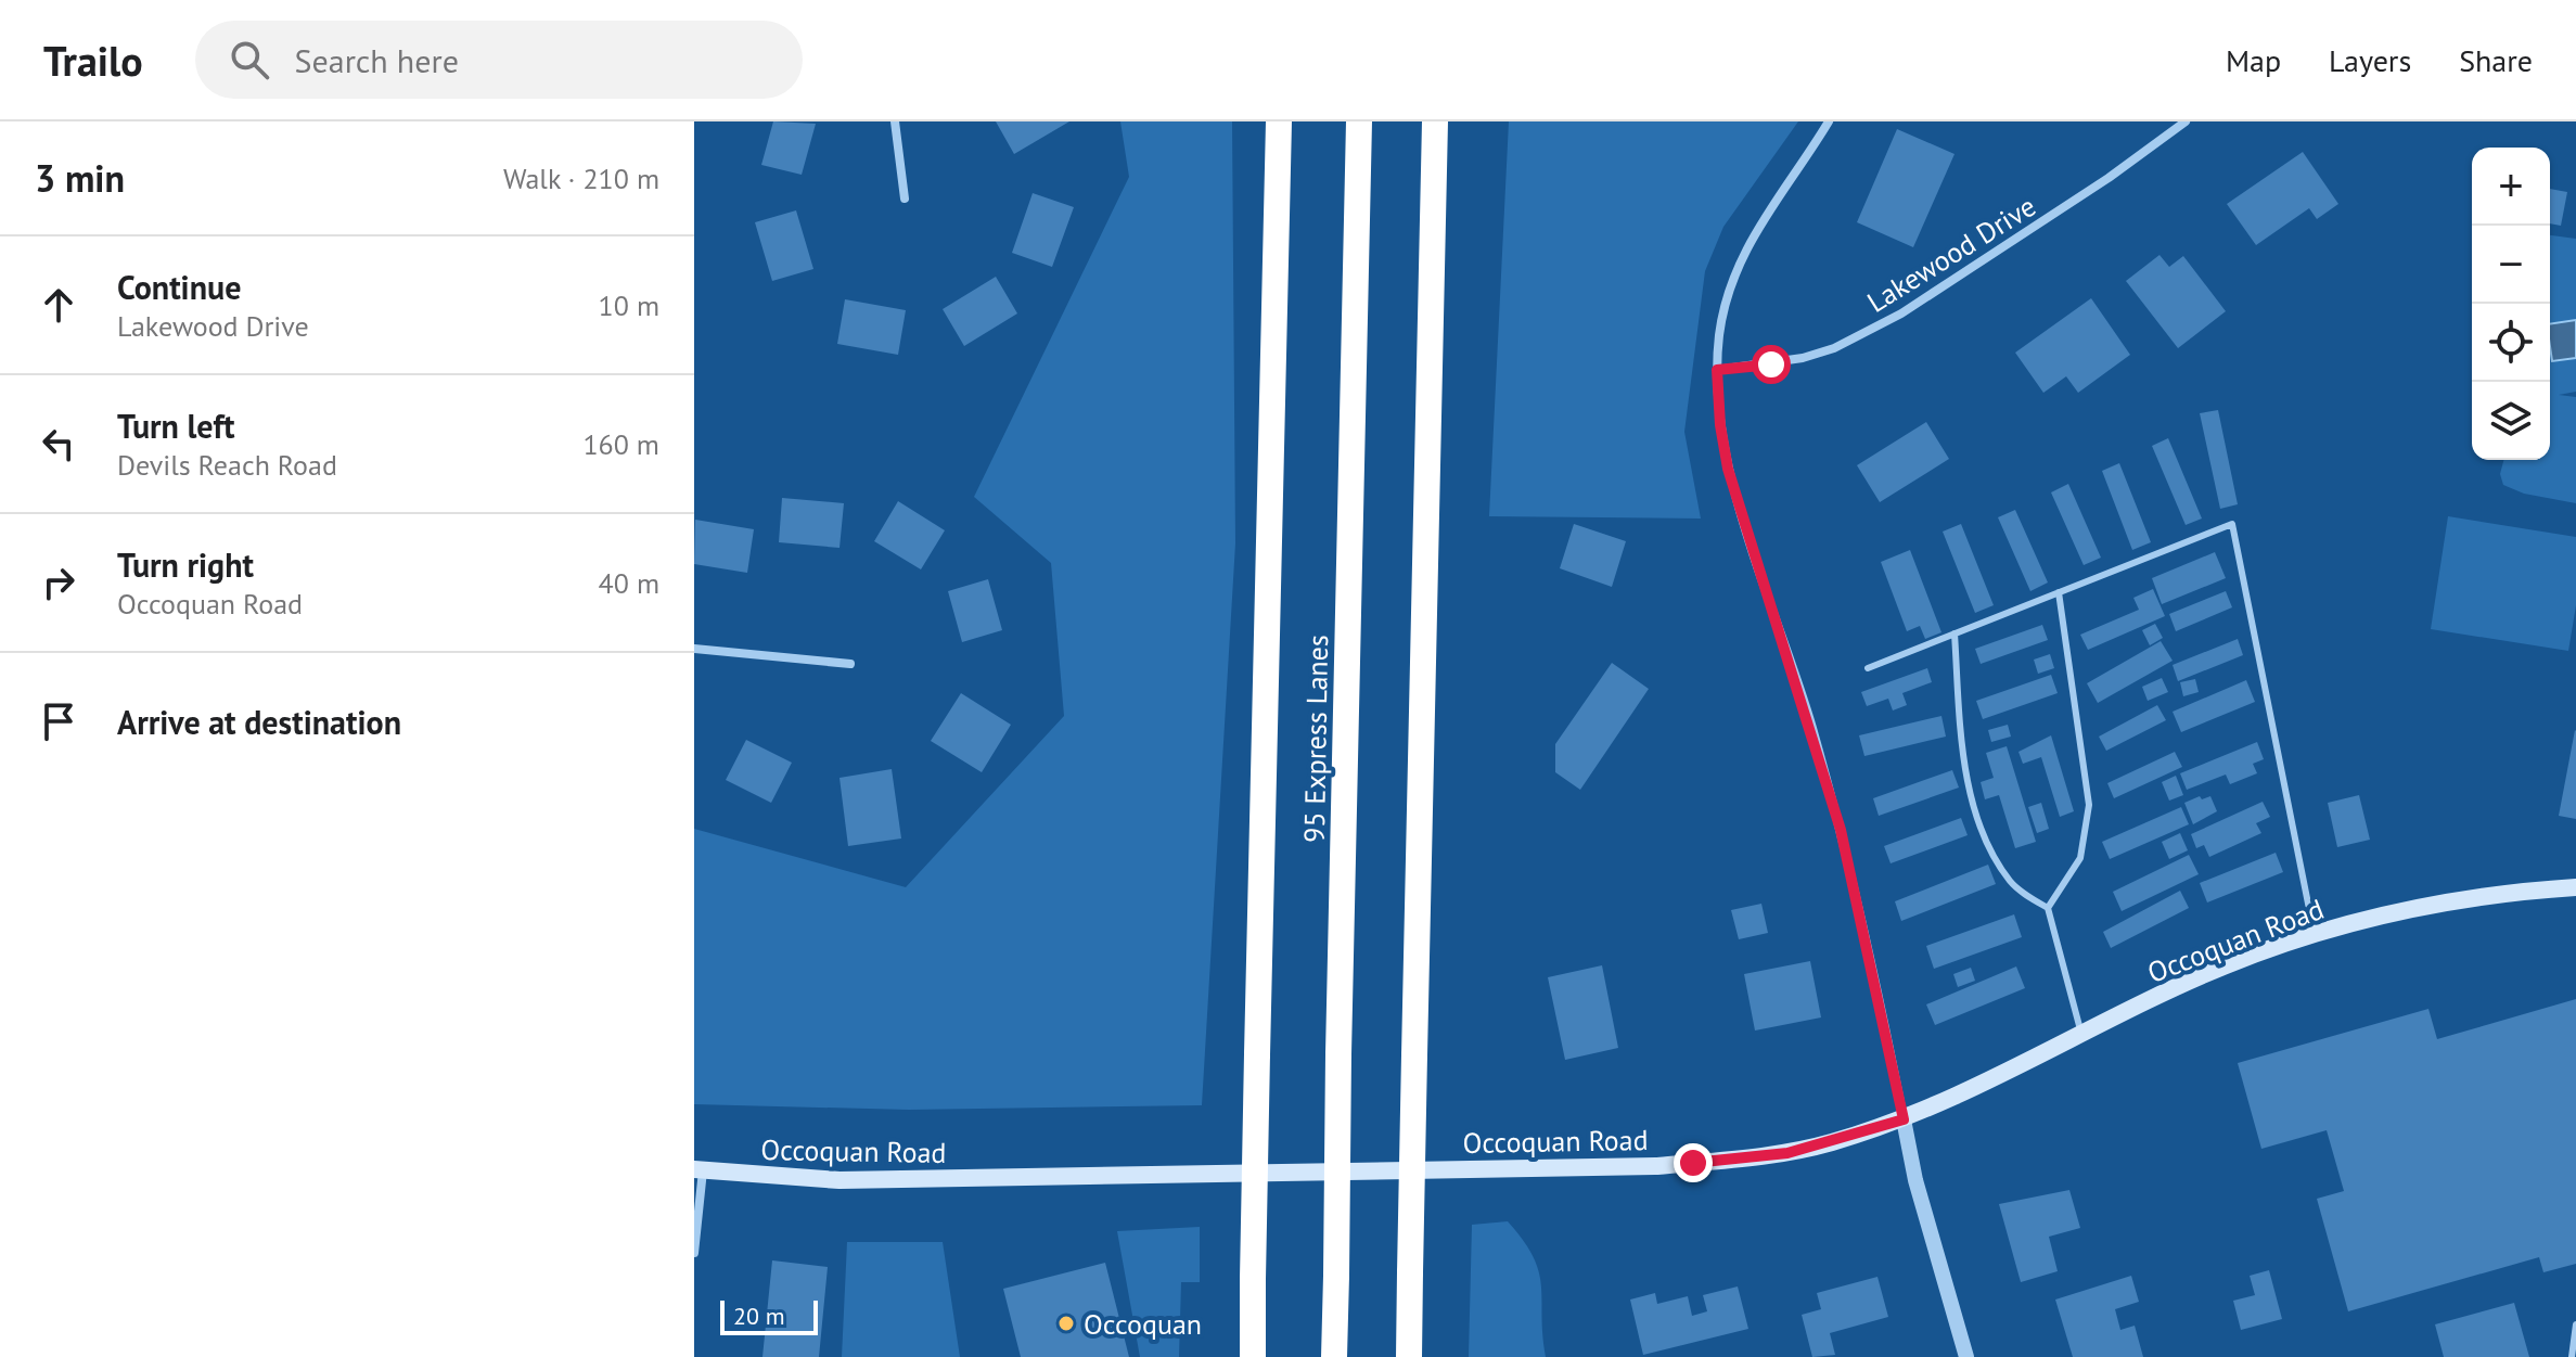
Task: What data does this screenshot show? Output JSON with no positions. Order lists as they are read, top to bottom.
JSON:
{
  "streets": {
    "highway": ["95 Express Lanes"],
    "main road": ["Occoquan Road"],
    "street": ["Lakewood Drive"]
  },
  "places": ["Occoquan"],
  "scale_bar": "20 m",
  "page": {
    "header": "Trailo",
    "search": "Search here",
    "nav": ["Map", "Layers", "Share"],
    "heading": ["3 min", "Walk · 210 m"],
    "map_buttons": ["+", "−"],
    "list": [
      ["Continue", "Lakewood Drive", "10 m"],
      ["Turn left", "Devils Reach Road", "160 m"],
      ["Turn right", "Occoquan Road", "40 m"],
      "Arrive at destination"
    ],
    "scale": "20 m"
  }
}
